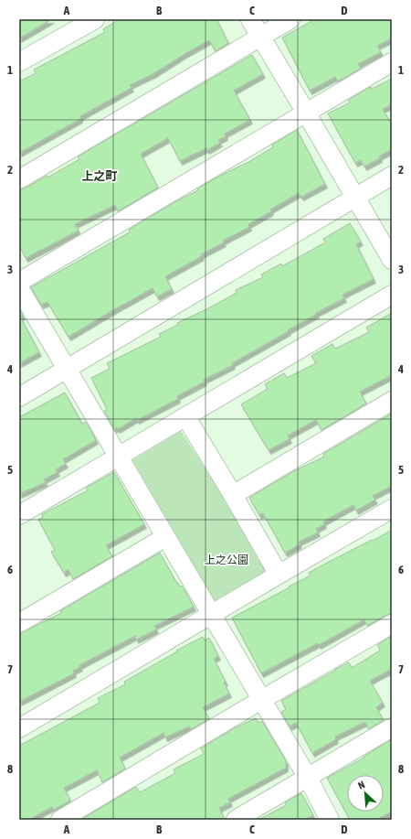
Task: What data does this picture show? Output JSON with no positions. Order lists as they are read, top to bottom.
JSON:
{
  "districts": ["上之町"],
  "parks": ["上之公園"],
  "north": "top left",
  "grid": {
    "columns": [
      "A",
      "B",
      "C",
      "D"
    ],
    "rows": [
      "1",
      "2",
      "3",
      "4",
      "5",
      "6",
      "7",
      "8"
    ]
  }
}
